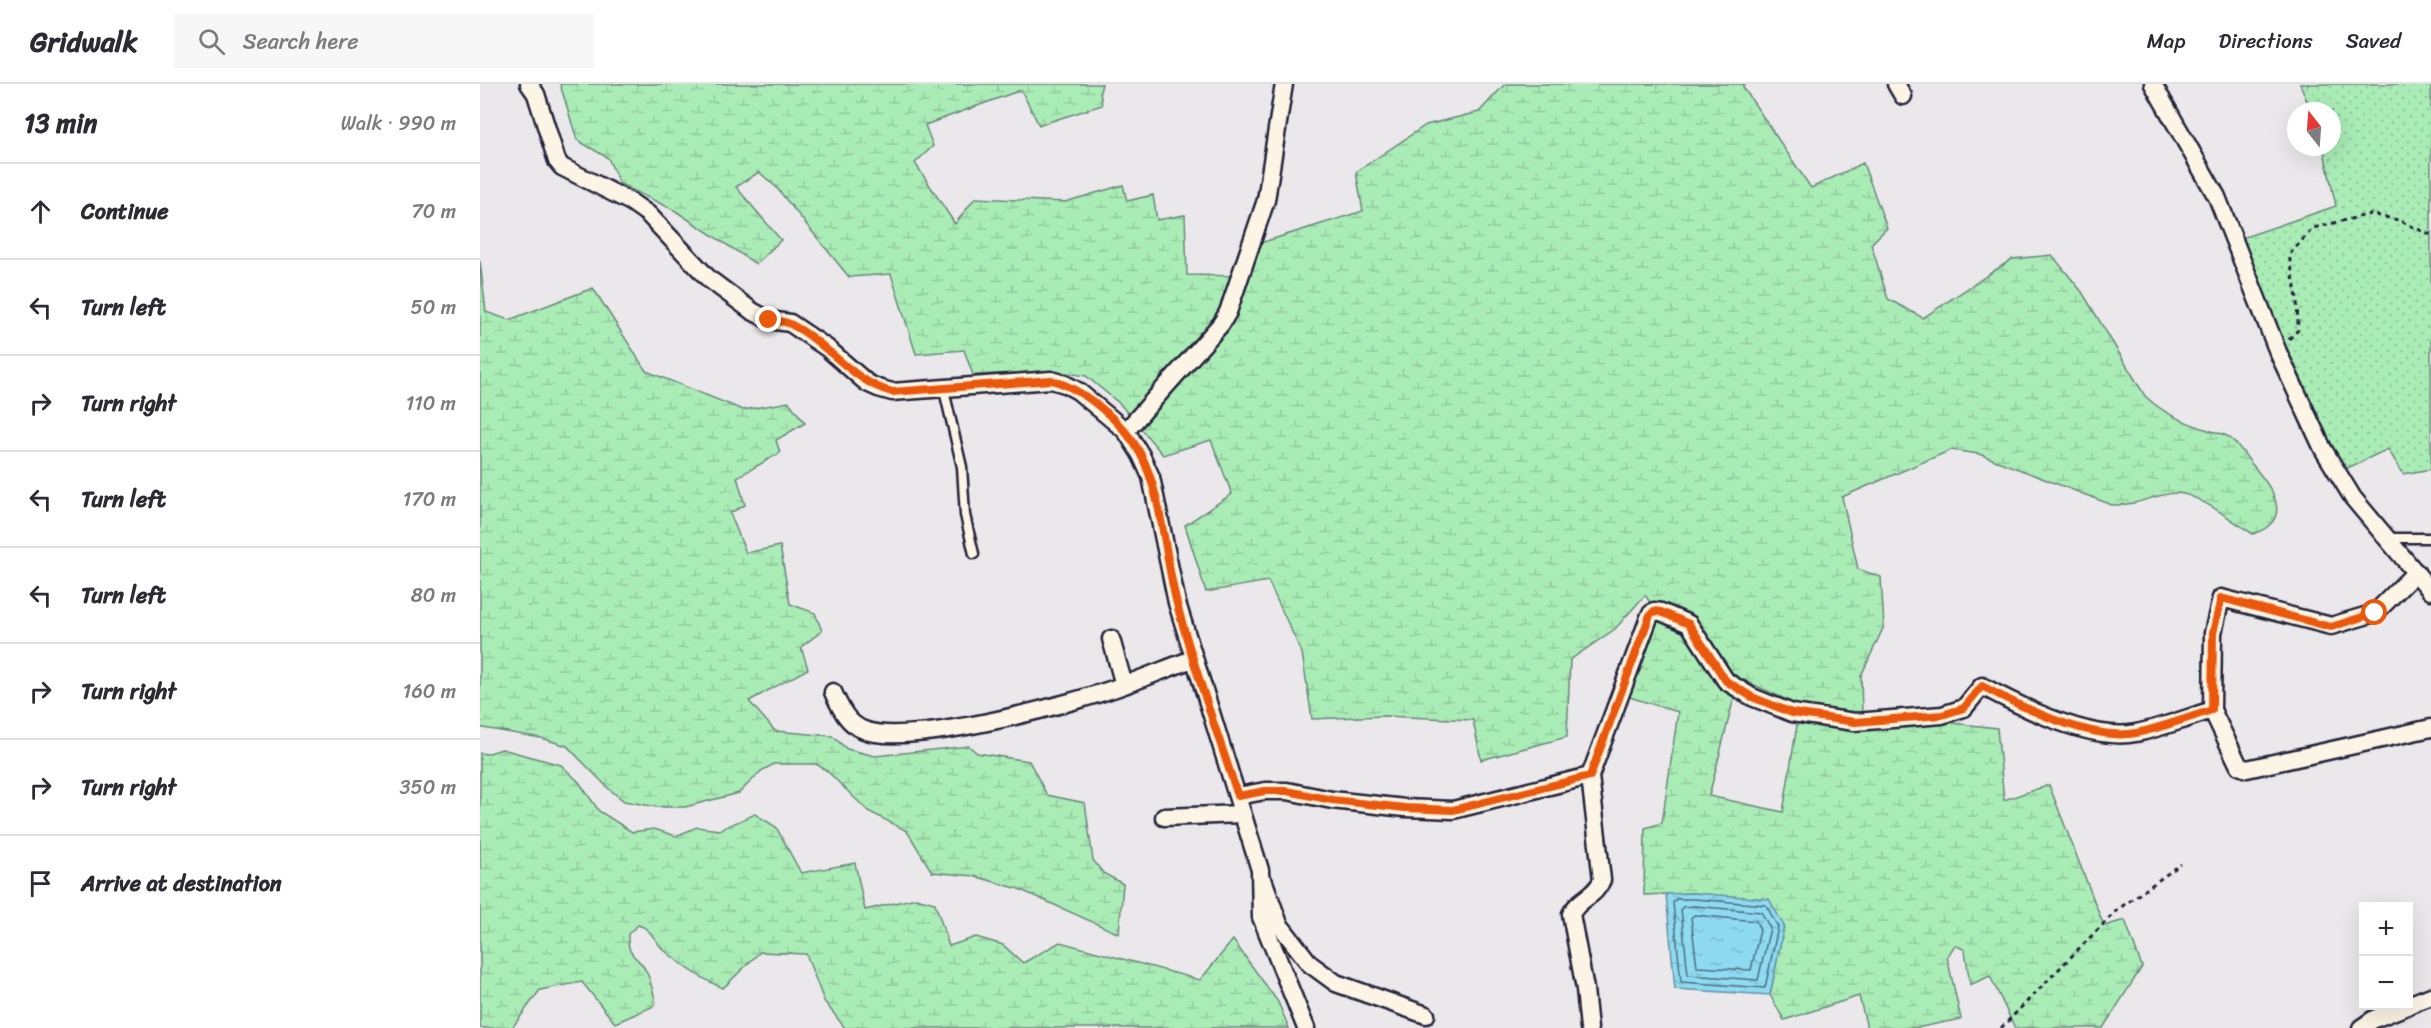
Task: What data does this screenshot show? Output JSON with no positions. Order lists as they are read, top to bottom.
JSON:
{
  "north": "top",
  "page": {
    "header": "Gridwalk",
    "search": "Search here",
    "nav": ["Map", "Directions", "Saved"],
    "heading": ["13 min", "Walk · 990 m"],
    "list": [
      ["Continue", "70 m"],
      ["Turn left", "50 m"],
      ["Turn right", "110 m"],
      ["Turn left", "170 m"],
      ["Turn left", "80 m"],
      ["Turn right", "160 m"],
      ["Turn right", "350 m"],
      "Arrive at destination"
    ],
    "map_buttons": ["+", "−"]
  }
}
